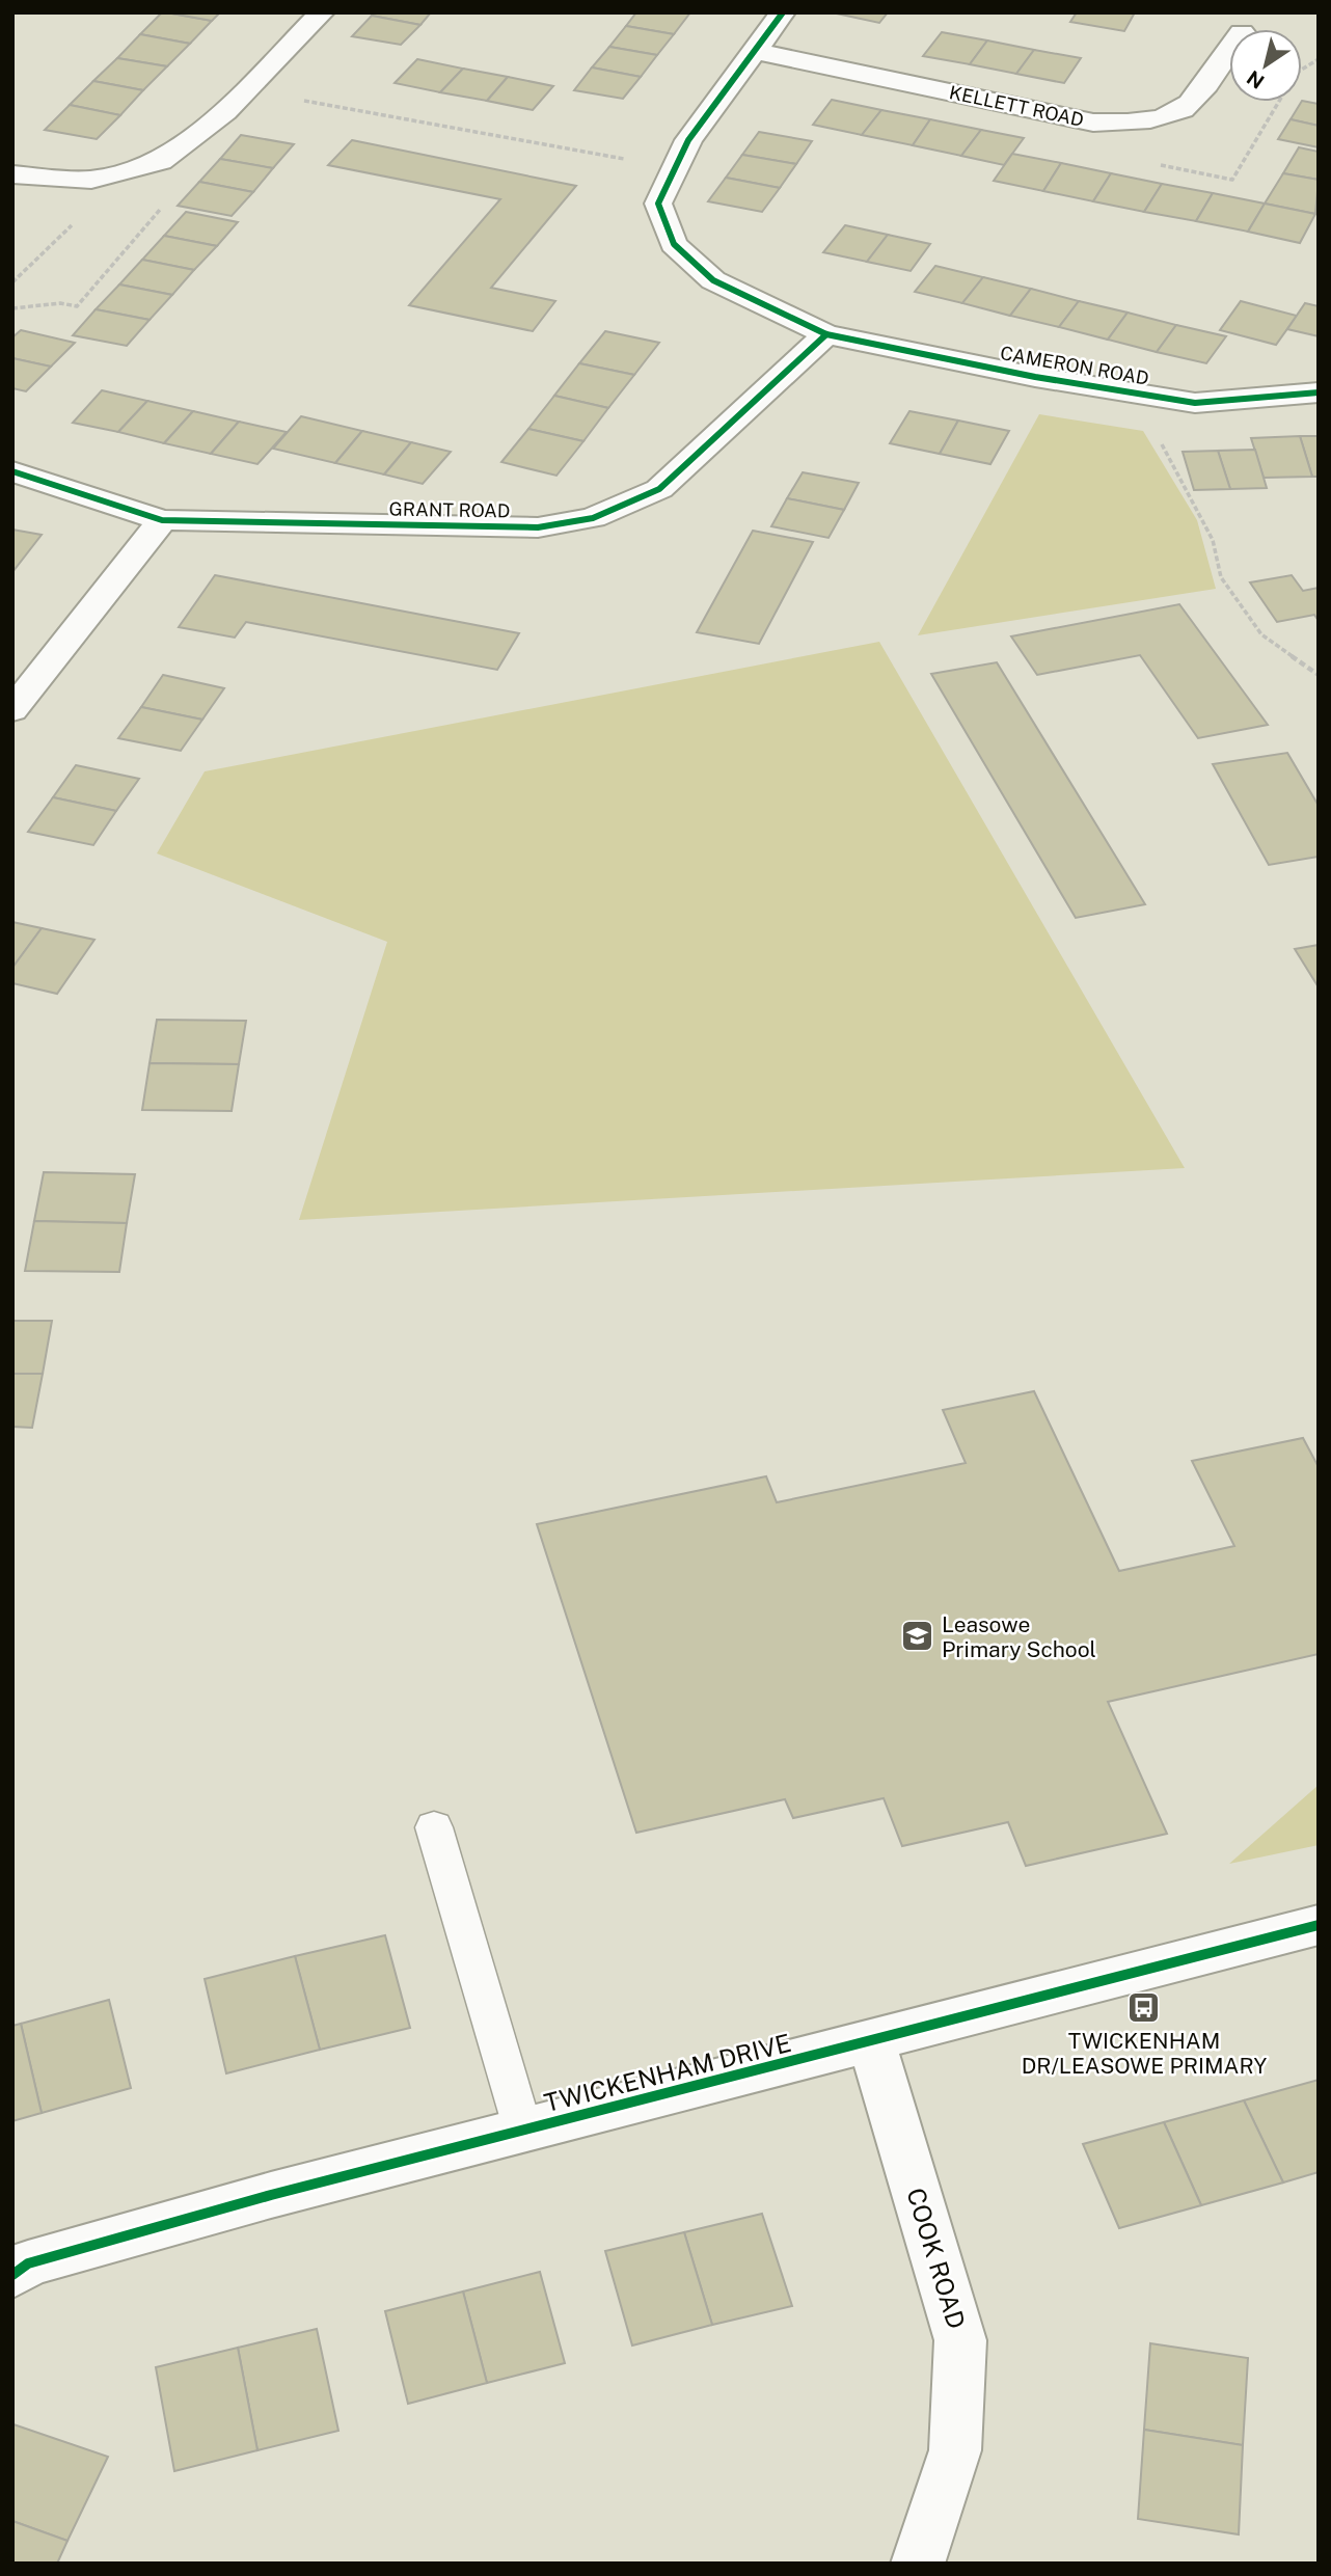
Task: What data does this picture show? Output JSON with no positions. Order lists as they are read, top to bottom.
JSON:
{
  "streets": {
    "street": [
      "KELLETT ROAD",
      "CAMERON ROAD",
      "GRANT ROAD",
      "TWICKENHAM DRIVE",
      "COOK ROAD"
    ]
  },
  "crossings": [
    ["KELLETT ROAD", "CAMERON ROAD"],
    ["CAMERON ROAD", "GRANT ROAD"],
    ["TWICKENHAM DRIVE", "COOK ROAD"]
  ],
  "places": {
    "school or university": ["Leasowe Primary School"],
    "bus stop": ["TWICKENHAM DR/LEASOWE PRIMARY"]
  },
  "north": "bottom left"
}
